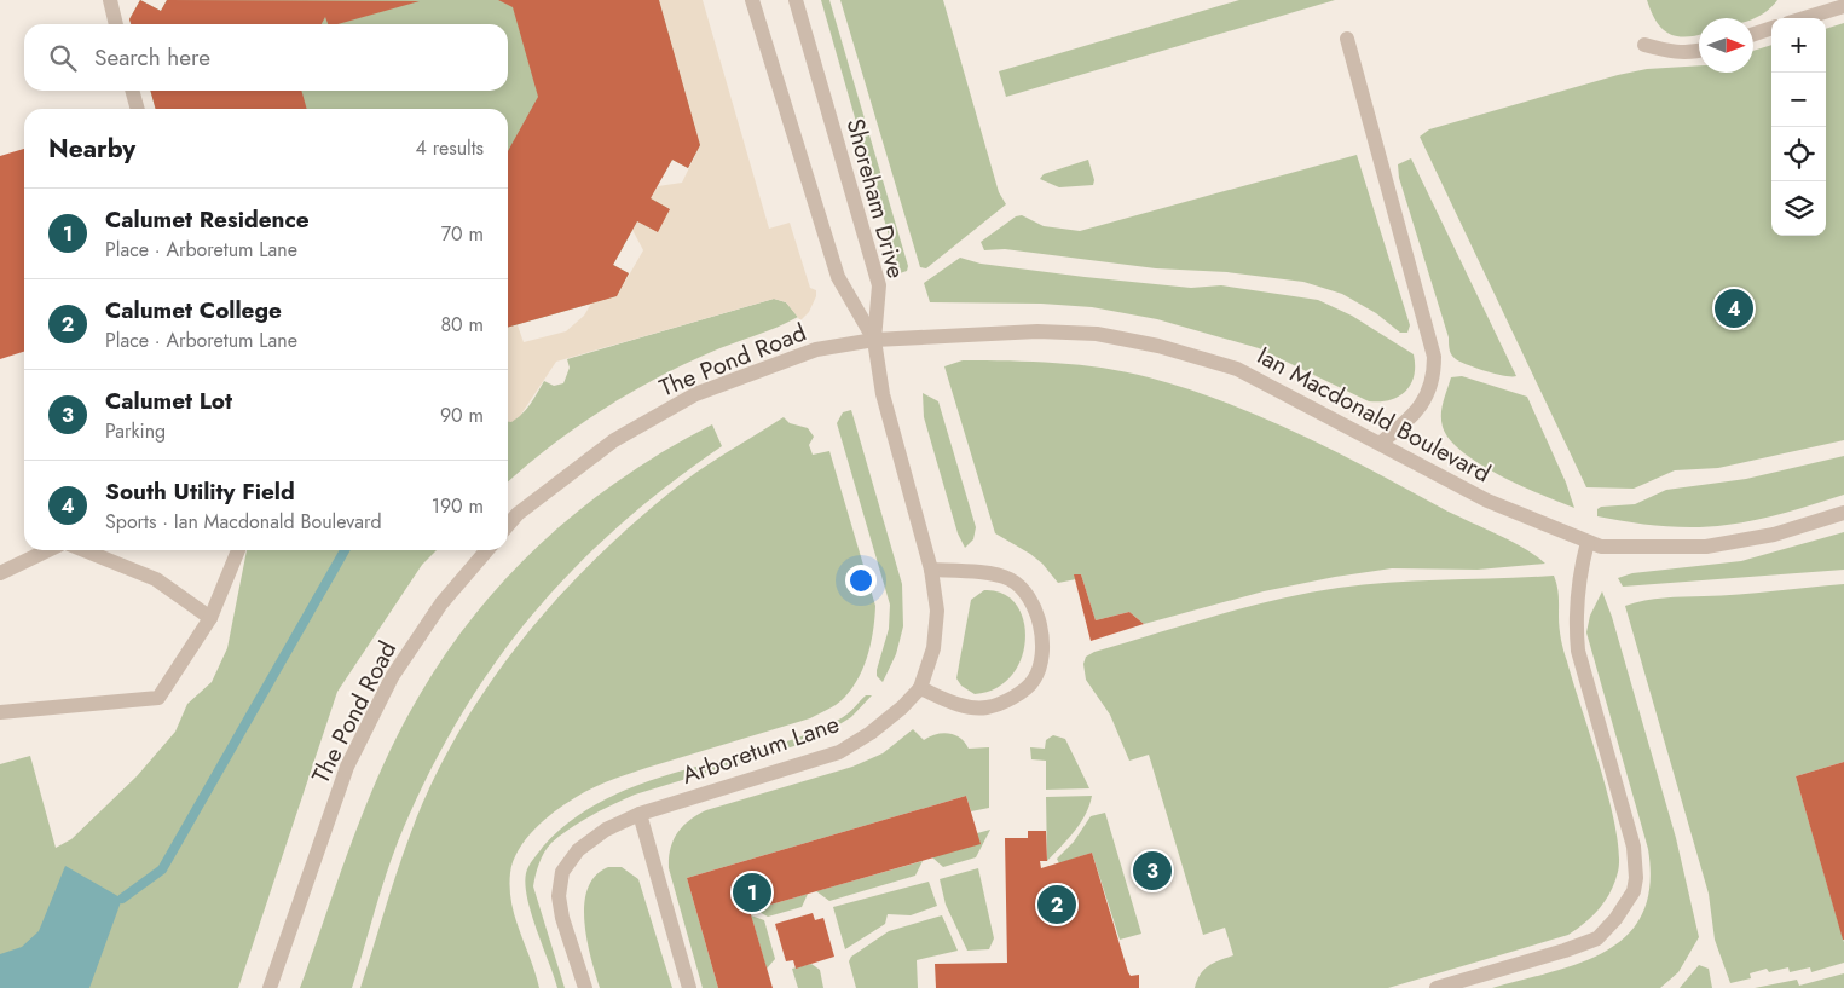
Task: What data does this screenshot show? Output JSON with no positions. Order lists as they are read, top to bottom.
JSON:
{
  "streets": {
    "street": [
      "Shoreham Drive",
      "The Pond Road",
      "Ian Macdonald Boulevard",
      "Arboretum Lane"
    ]
  },
  "crossings": [
    ["Shoreham Drive", "The Pond Road"],
    ["Shoreham Drive", "Ian Macdonald Boulevard"],
    ["Shoreham Drive", "Arboretum Lane"],
    ["The Pond Road", "Ian Macdonald Boulevard"],
    ["The Pond Road", "Arboretum Lane"],
    ["Ian Macdonald Boulevard", "Arboretum Lane"]
  ],
  "north": "right",
  "page": {
    "map_buttons": ["+", "−"],
    "search": "Search here",
    "heading": ["Nearby", "4 results"],
    "list": [
      {
        "mark": "1",
        "name": "Calumet Residence",
        "note": "Place · Arboretum Lane",
        "value": "70 m"
      },
      {
        "mark": "2",
        "name": "Calumet College",
        "note": "Place · Arboretum Lane",
        "value": "80 m"
      },
      {
        "mark": "3",
        "name": "Calumet Lot",
        "note": "Parking",
        "value": "90 m"
      },
      {
        "mark": "4",
        "name": "South Utility Field",
        "note": "Sports · Ian Macdonald Boulevard",
        "value": "190 m"
      }
    ],
    "pins": [
      "4",
      "3",
      "1",
      "2"
    ]
  }
}
